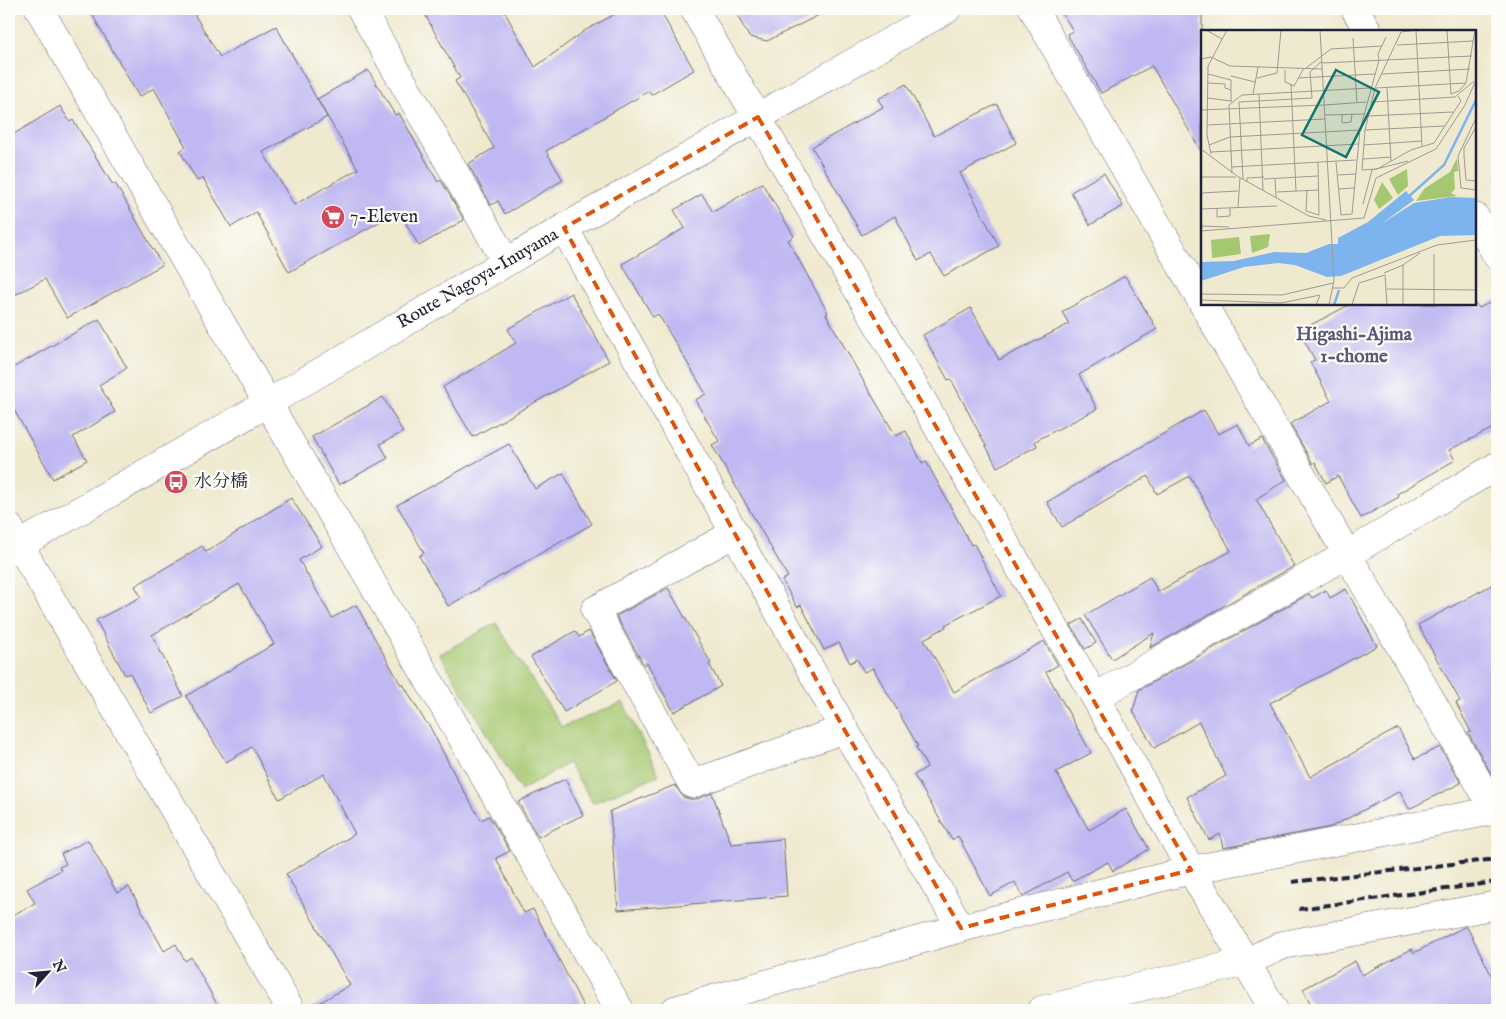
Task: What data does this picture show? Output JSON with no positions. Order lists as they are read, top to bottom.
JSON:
{
  "streets": {
    "street": ["Route Nagoya-Inuyama"]
  },
  "districts": ["Higashi-Ajima 1-chome"],
  "places": {
    "supermarket": ["7-Eleven"],
    "bus stop": ["水分橋"]
  },
  "north": "top right"
}
